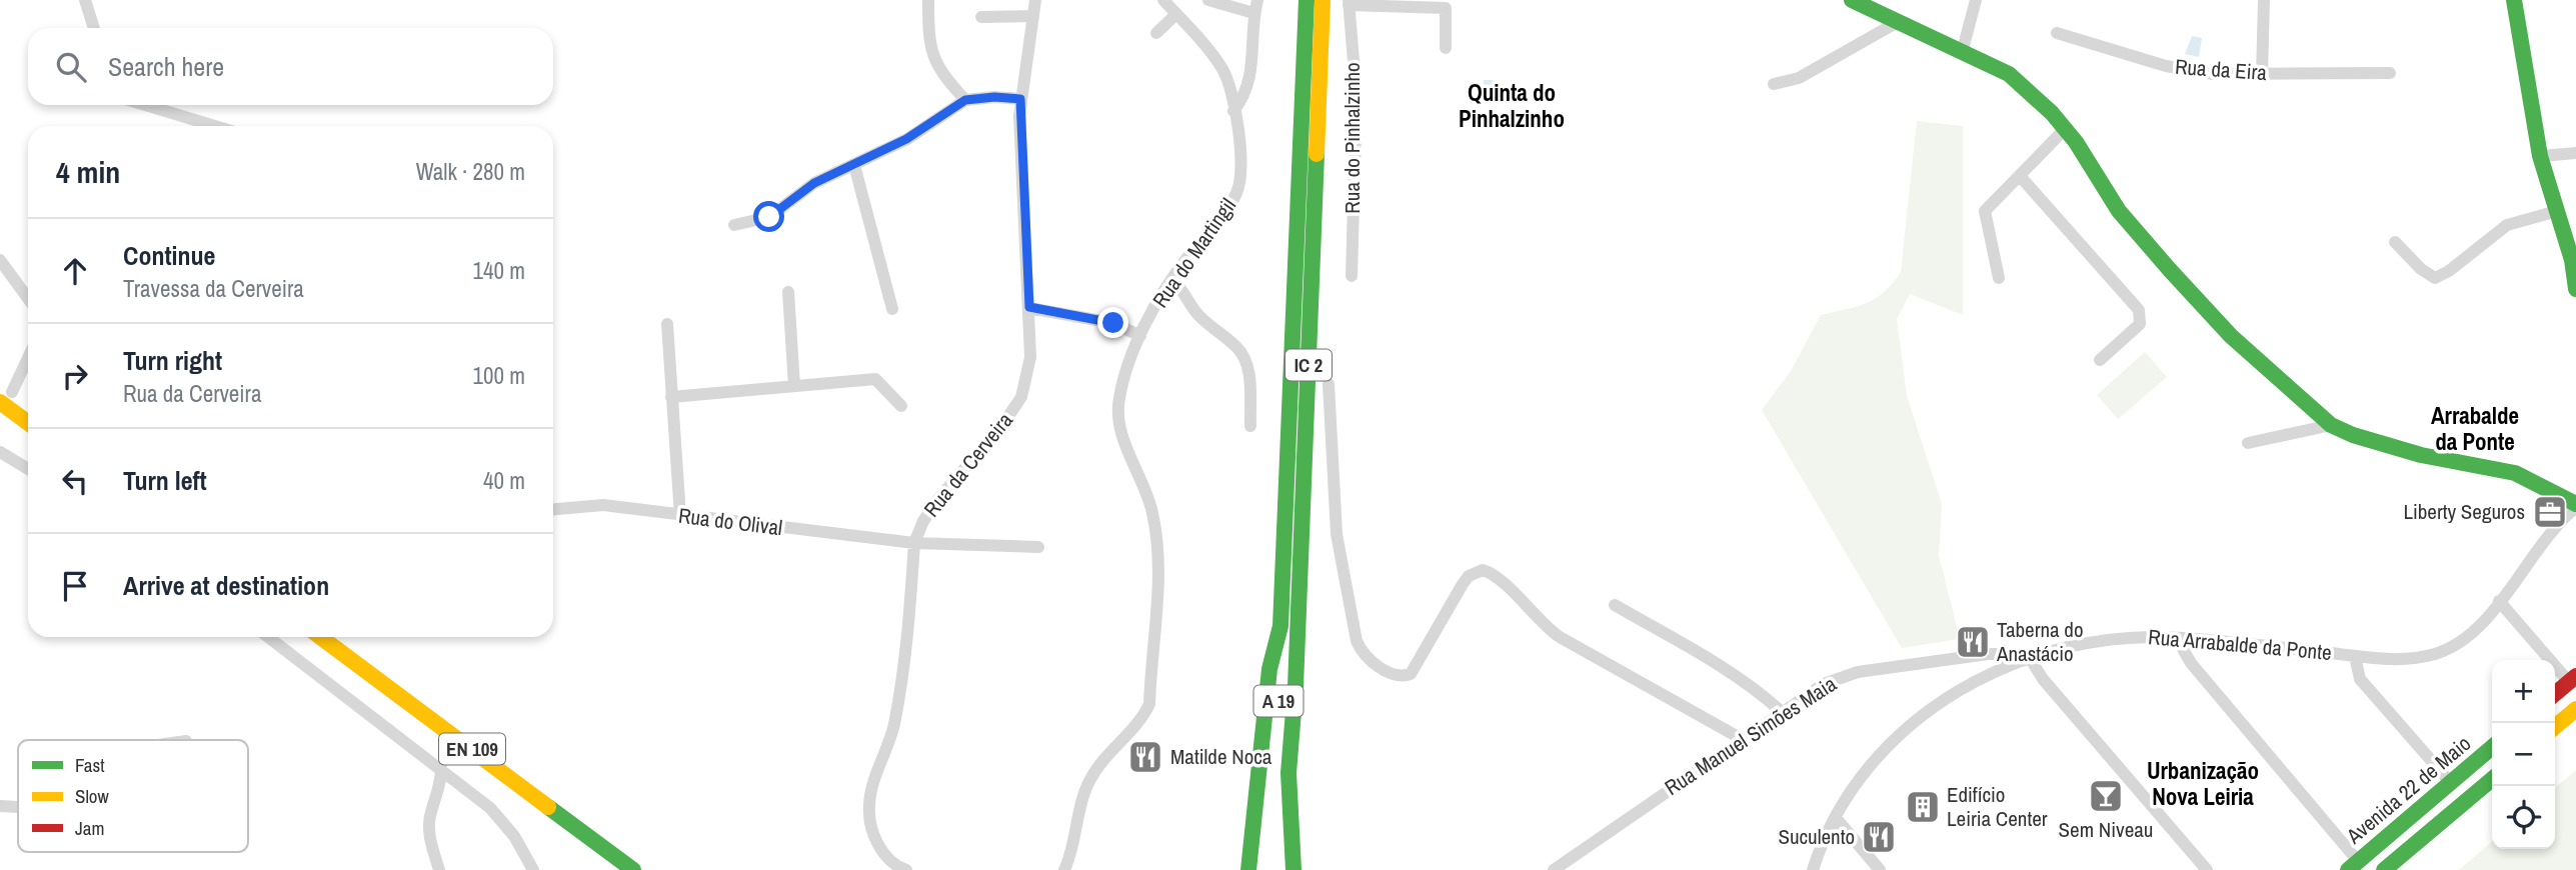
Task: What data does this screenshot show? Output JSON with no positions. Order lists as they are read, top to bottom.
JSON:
{
  "streets": {
    "main road": [
      "IC 2",
      "A 19",
      "EN 109",
      "Avenida 22 de Maio"
    ],
    "street": [
      "Rua da Eira",
      "Rua do Pinhalzinho",
      "Rua do Martingil",
      "Rua da Cerveira",
      "Rua do Olival",
      "Rua Arrabalde da Ponte",
      "Rua Manuel Simões Maia"
    ]
  },
  "crossings": [
    ["IC 2", "A 19"],
    ["Rua da Cerveira", "Rua do Olival"],
    ["Rua Arrabalde da Ponte", "Rua Manuel Simões Maia"]
  ],
  "districts": ["Quinta do Pinhalzinho", "Arrabalde da Ponte", "Urbanização Nova Leiria"],
  "places": {
    "office": ["Liberty Seguros"],
    "restaurant": ["Taberna do Anastácio", "Matilde Noca", "Suculento"],
    "bar": ["Sem Niveau"],
    "building": ["Edifício Leiria Center"]
  },
  "legend": ["Fast", "Slow", "Jam"],
  "page": {
    "search": "Search here",
    "heading": ["4 min", "Walk · 280 m"],
    "list": [
      ["Continue", "Travessa da Cerveira", "140 m"],
      ["Turn right", "Rua da Cerveira", "100 m"],
      ["Turn left", "40 m"],
      "Arrive at destination"
    ],
    "map_buttons": ["+", "−"]
  }
}
